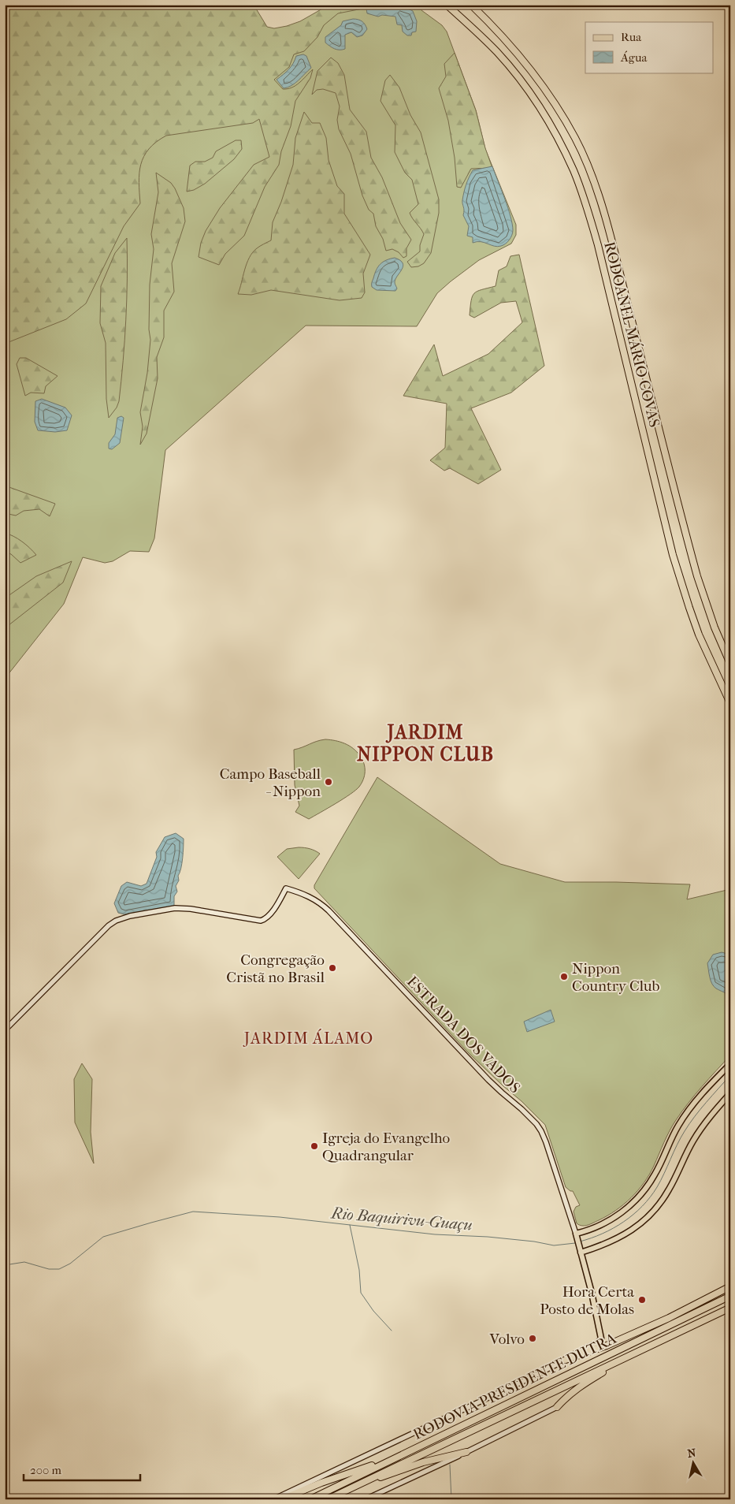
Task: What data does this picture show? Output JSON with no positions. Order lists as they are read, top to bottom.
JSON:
{
  "streets": {
    "highway": ["RODOANEL MÁRIO COVAS", "RODOVIA PRESIDENTE DUTRA"],
    "street": ["ESTRADA DOS VADOS"]
  },
  "districts": ["JARDIM NIPPON CLUB", "JARDIM ÁLAMO"],
  "water": ["Rio Baquirivu-Guaçu"],
  "places": [
    "Campo Baseball - Nippon",
    "Congregação Cristã no Brasil",
    "Nippon Country Club",
    "Igreja do Evangelho Quadrangular",
    "Hora Certa Posto de Molas",
    "Volvo"
  ],
  "legend": ["Rua", "Água"],
  "scale_bar": "200 m",
  "north": "top"
}
